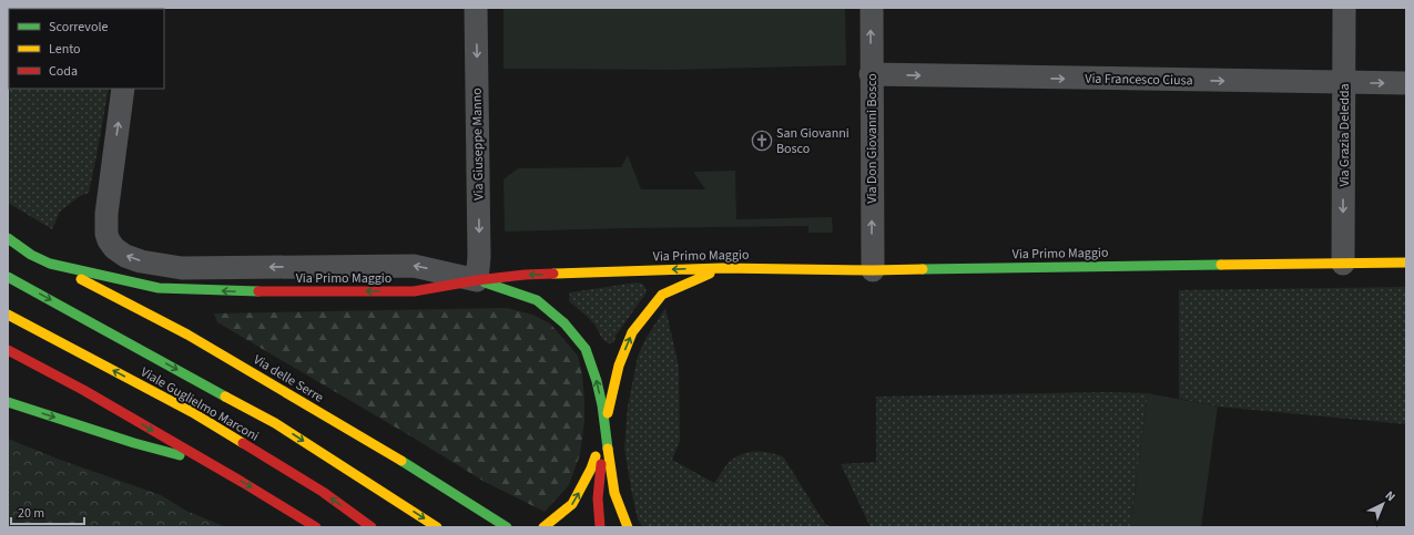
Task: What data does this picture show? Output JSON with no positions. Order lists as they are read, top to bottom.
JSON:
{
  "streets": {
    "main road": ["Via Primo Maggio", "Via delle Serre", "Viale Guglielmo Marconi"],
    "street": [
      "Via Francesco Ciusa",
      "Via Grazia Deledda",
      "Via Don Giovanni Bosco",
      "Via Giuseppe Manno"
    ]
  },
  "crossings": [
    ["Via Francesco Ciusa", "Via Grazia Deledda"],
    ["Via Francesco Ciusa", "Via Don Giovanni Bosco"],
    ["Via Grazia Deledda", "Via Primo Maggio"],
    ["Via Don Giovanni Bosco", "Via Primo Maggio"],
    ["Via Giuseppe Manno", "Via Primo Maggio"],
    ["Via Primo Maggio", "Via delle Serre"]
  ],
  "one_way": [
    "Via Francesco Ciusa",
    "Via Grazia Deledda",
    "Via Don Giovanni Bosco",
    "Via Giuseppe Manno",
    "Via Primo Maggio"
  ],
  "places": {
    "church": ["San Giovanni Bosco"]
  },
  "legend": ["Scorrevole", "Lento", "Coda"],
  "scale_bar": "20 m",
  "north": "top right"
}
